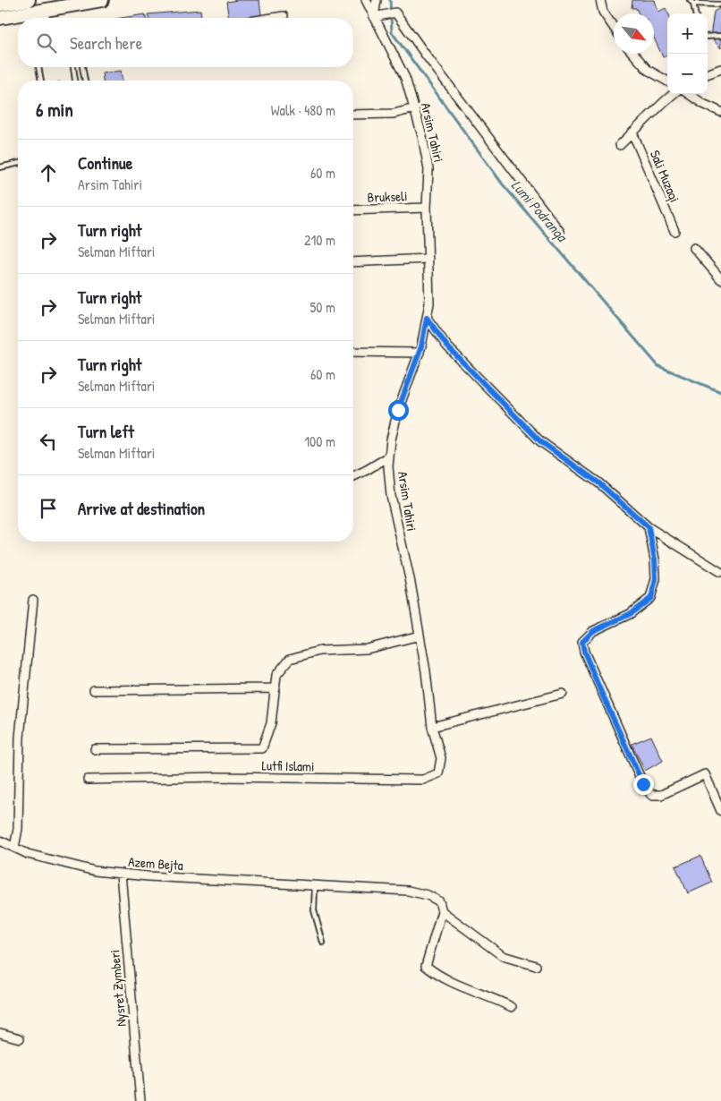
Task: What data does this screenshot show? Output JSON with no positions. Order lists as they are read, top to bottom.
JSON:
{
  "streets": {
    "street": [
      "Arsim Tahiri",
      "Sali Muzaqi",
      "Brukseli",
      "Lutfi Islami",
      "Azem Bejta",
      "Nysret Zymberi"
    ]
  },
  "crossings": [
    ["Arsim Tahiri", "Brukseli"],
    ["Arsim Tahiri", "Lutfi Islami"],
    ["Azem Bejta", "Nysret Zymberi"]
  ],
  "water": ["Lumi Podranqa"],
  "north": "bottom right",
  "page": {
    "map_buttons": ["+", "−"],
    "search": "Search here",
    "heading": ["6 min", "Walk · 480 m"],
    "list": [
      ["Continue", "Arsim Tahiri", "60 m"],
      ["Turn right", "Selman Miftari", "210 m"],
      ["Turn right", "Selman Miftari", "50 m"],
      ["Turn right", "Selman Miftari", "60 m"],
      ["Turn left", "Selman Miftari", "100 m"],
      "Arrive at destination"
    ]
  }
}
